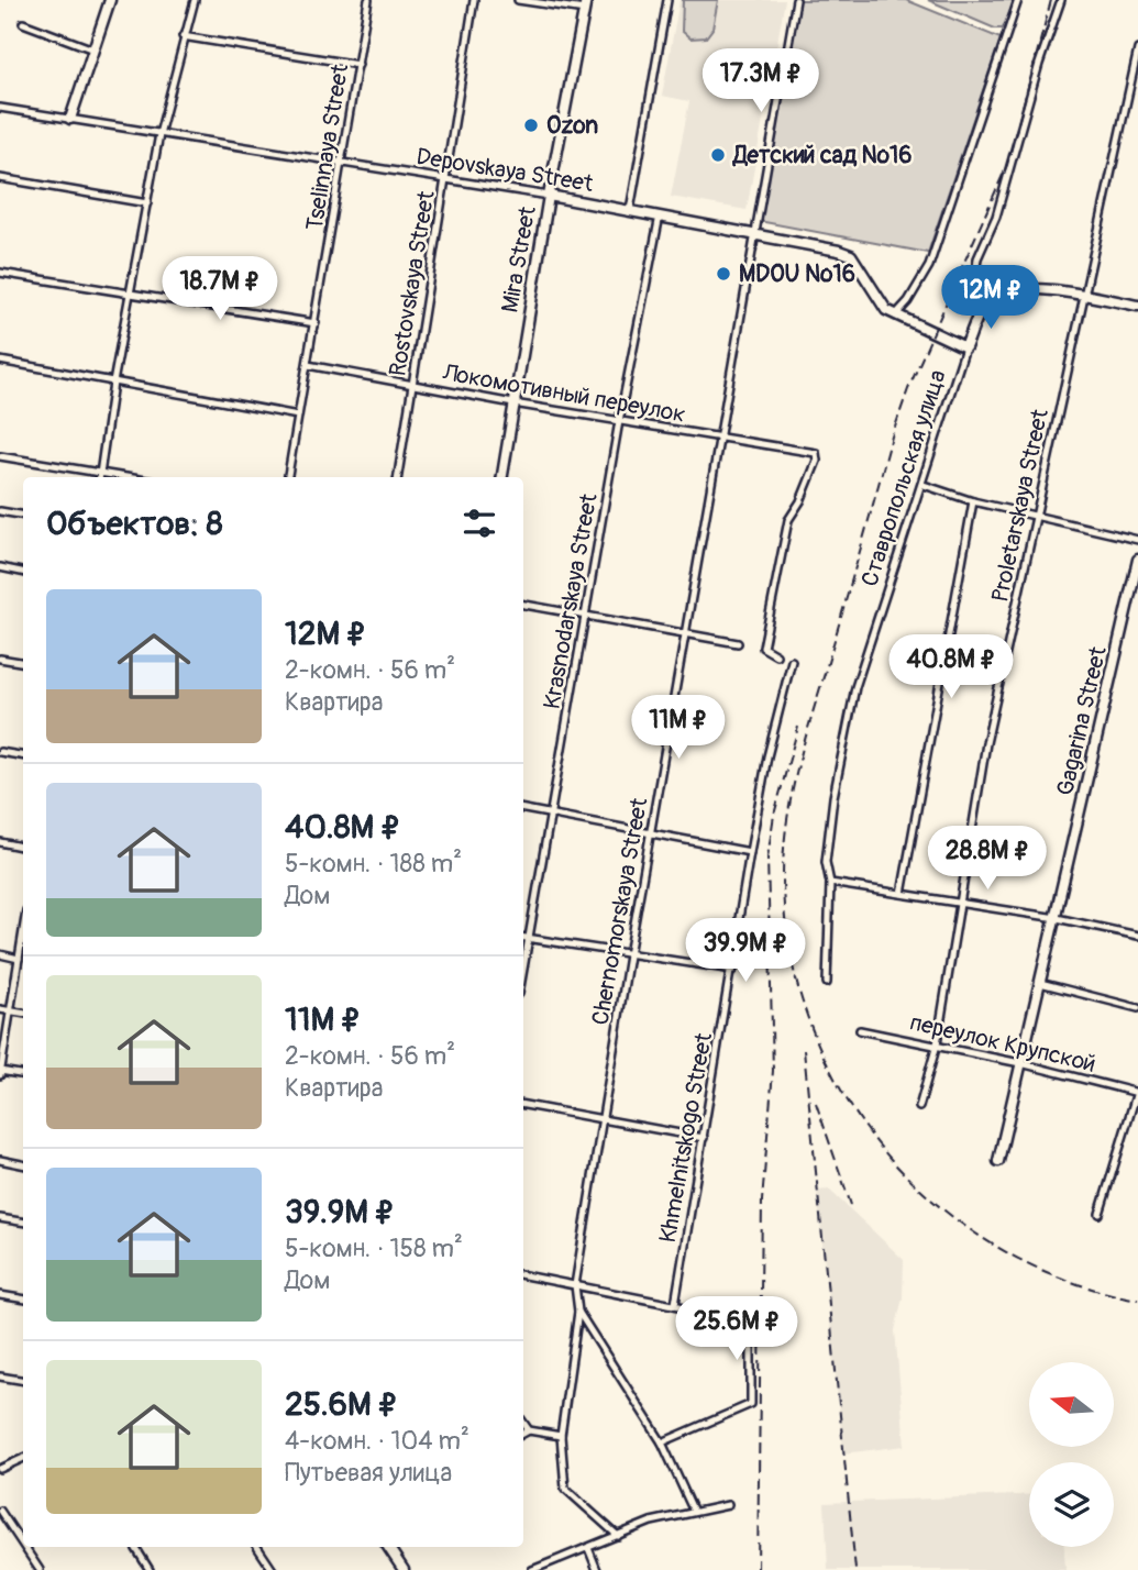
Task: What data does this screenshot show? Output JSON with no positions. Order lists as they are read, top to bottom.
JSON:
{
  "streets": {
    "street": [
      "Tselinnaya Street",
      "Depovskaya Street",
      "Mira Street",
      "Rostovskaya Street",
      "Локомотивный переулок",
      "Ставропольская улица",
      "Proletarskaya Street",
      "Krasnodarskaya Street",
      "Gagarina Street",
      "Chernomorskaya Street",
      "переулок Крупской",
      "Khmelnitskogo Street"
    ]
  },
  "crossings": [
    ["Tselinnaya Street", "Depovskaya Street"],
    ["Tselinnaya Street", "Локомотивный переулок"],
    ["Depovskaya Street", "Mira Street"],
    ["Depovskaya Street", "Rostovskaya Street"],
    ["Depovskaya Street", "Ставропольская улица"],
    ["Depovskaya Street", "Krasnodarskaya Street"],
    ["Depovskaya Street", "Chernomorskaya Street"],
    ["Mira Street", "Локомотивный переулок"],
    ["Rostovskaya Street", "Локомотивный переулок"],
    ["Локомотивный переулок", "Krasnodarskaya Street"],
    ["Локомотивный переулок", "Chernomorskaya Street"],
    ["Proletarskaya Street", "переулок Крупской"],
    ["Gagarina Street", "переулок Крупской"]
  ],
  "places": ["Ozon", "Детский сад №16", "MDOU №16"],
  "north": "left",
  "page": {
    "price": [
      "17.3M ₽",
      "18.7M ₽",
      "12M ₽",
      "40.8M ₽",
      "11M ₽",
      "28.8M ₽",
      "39.9M ₽",
      "25.6M ₽"
    ],
    "heading": "Объектов: 8",
    "list": [
      {
        "name": "12M ₽",
        "note": "2-комн. · 56 m² · Квартира"
      },
      {
        "name": "40.8M ₽",
        "note": "5-комн. · 188 m² · Дом"
      },
      {
        "name": "11M ₽",
        "note": "2-комн. · 56 m² · Квартира"
      },
      {
        "name": "39.9M ₽",
        "note": "5-комн. · 158 m² · Дом"
      },
      {
        "name": "25.6M ₽",
        "note": "4-комн. · 104 m² · Путьевая улица"
      }
    ]
  }
}
